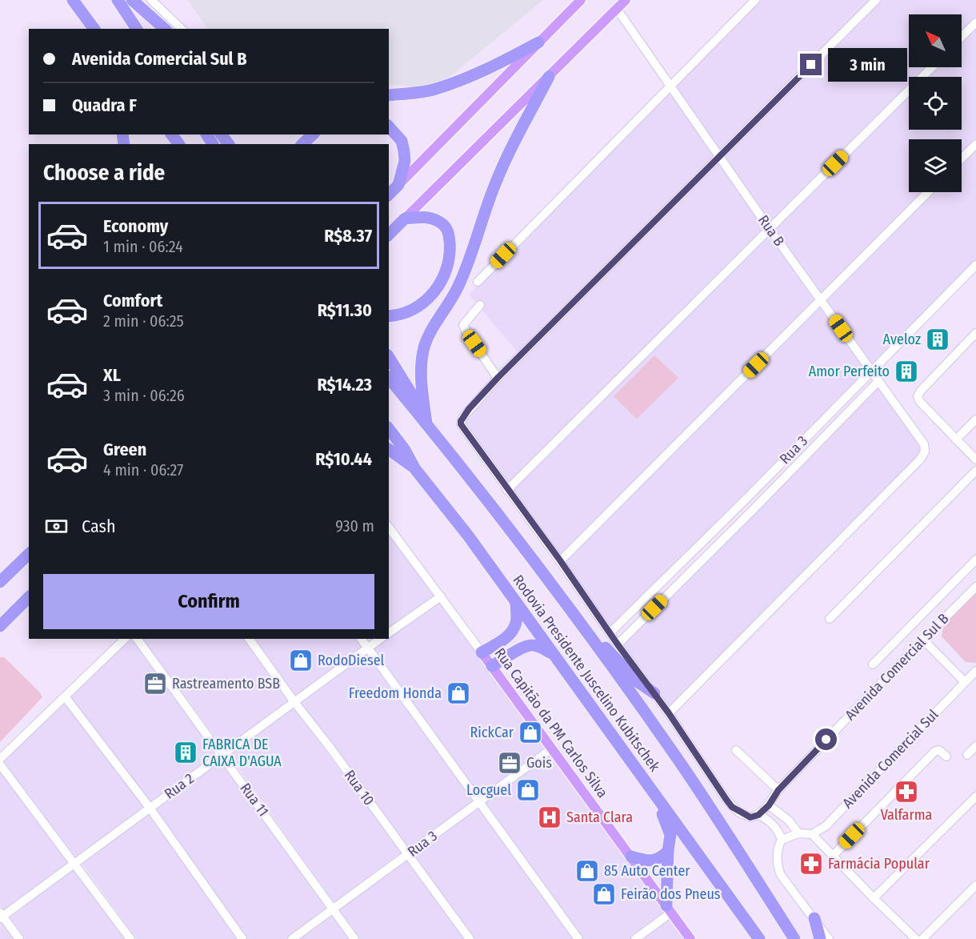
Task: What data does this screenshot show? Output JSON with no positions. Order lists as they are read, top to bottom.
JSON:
{
  "streets": {
    "highway": ["Rodovia Presidente Juscelino Kubitschek"],
    "main road": ["Rua Capitão da PM Carlos Silva"],
    "street": [
      "Rua B",
      "Rua 3",
      "Avenida Comercial Sul B",
      "Avenida Comercial Sul",
      "Rua 2",
      "Rua 10",
      "Rua 11"
    ]
  },
  "crossings": [
    ["Rua B", "Rua 3"],
    ["Rua 3", "Rua Capitão da PM Carlos Silva"],
    ["Rua 3", "Rua 10"],
    ["Rua 3", "Rua 11"],
    ["Rua 2", "Rua 10"],
    ["Rua 2", "Rua 11"]
  ],
  "places": {
    "building": ["Aveloz", "Amor Perfeito", "FABRICA DE CAIXA D'AGUA"],
    "shop": [
      "RodoDiesel",
      "Freedom Honda",
      "RickCar",
      "Locguel",
      "85 Auto Center",
      "Feirão dos Pneus"
    ],
    "office": ["Rastreamento BSB", "Gois"],
    "pharmacy": ["Valfarma", "Farmácia Popular"],
    "hospital": ["Santa Clara"]
  },
  "north": "top left",
  "page": {
    "banner": ["Avenida Comercial Sul B", "Quadra F"],
    "bubble": "3 min",
    "heading": "Choose a ride",
    "list": [
      {
        "name": "Economy",
        "note": "1 min · 06:24",
        "value": "R$8.37"
      },
      {
        "name": "Comfort",
        "note": "2 min · 06:25",
        "value": "R$11.30"
      },
      {
        "name": "XL",
        "note": "3 min · 06:26",
        "value": "R$14.23"
      },
      {
        "name": "Green",
        "note": "4 min · 06:27",
        "value": "R$10.44"
      }
    ],
    "pay": ["Cash", "930 m"],
    "buttons": "Confirm"
  }
}
